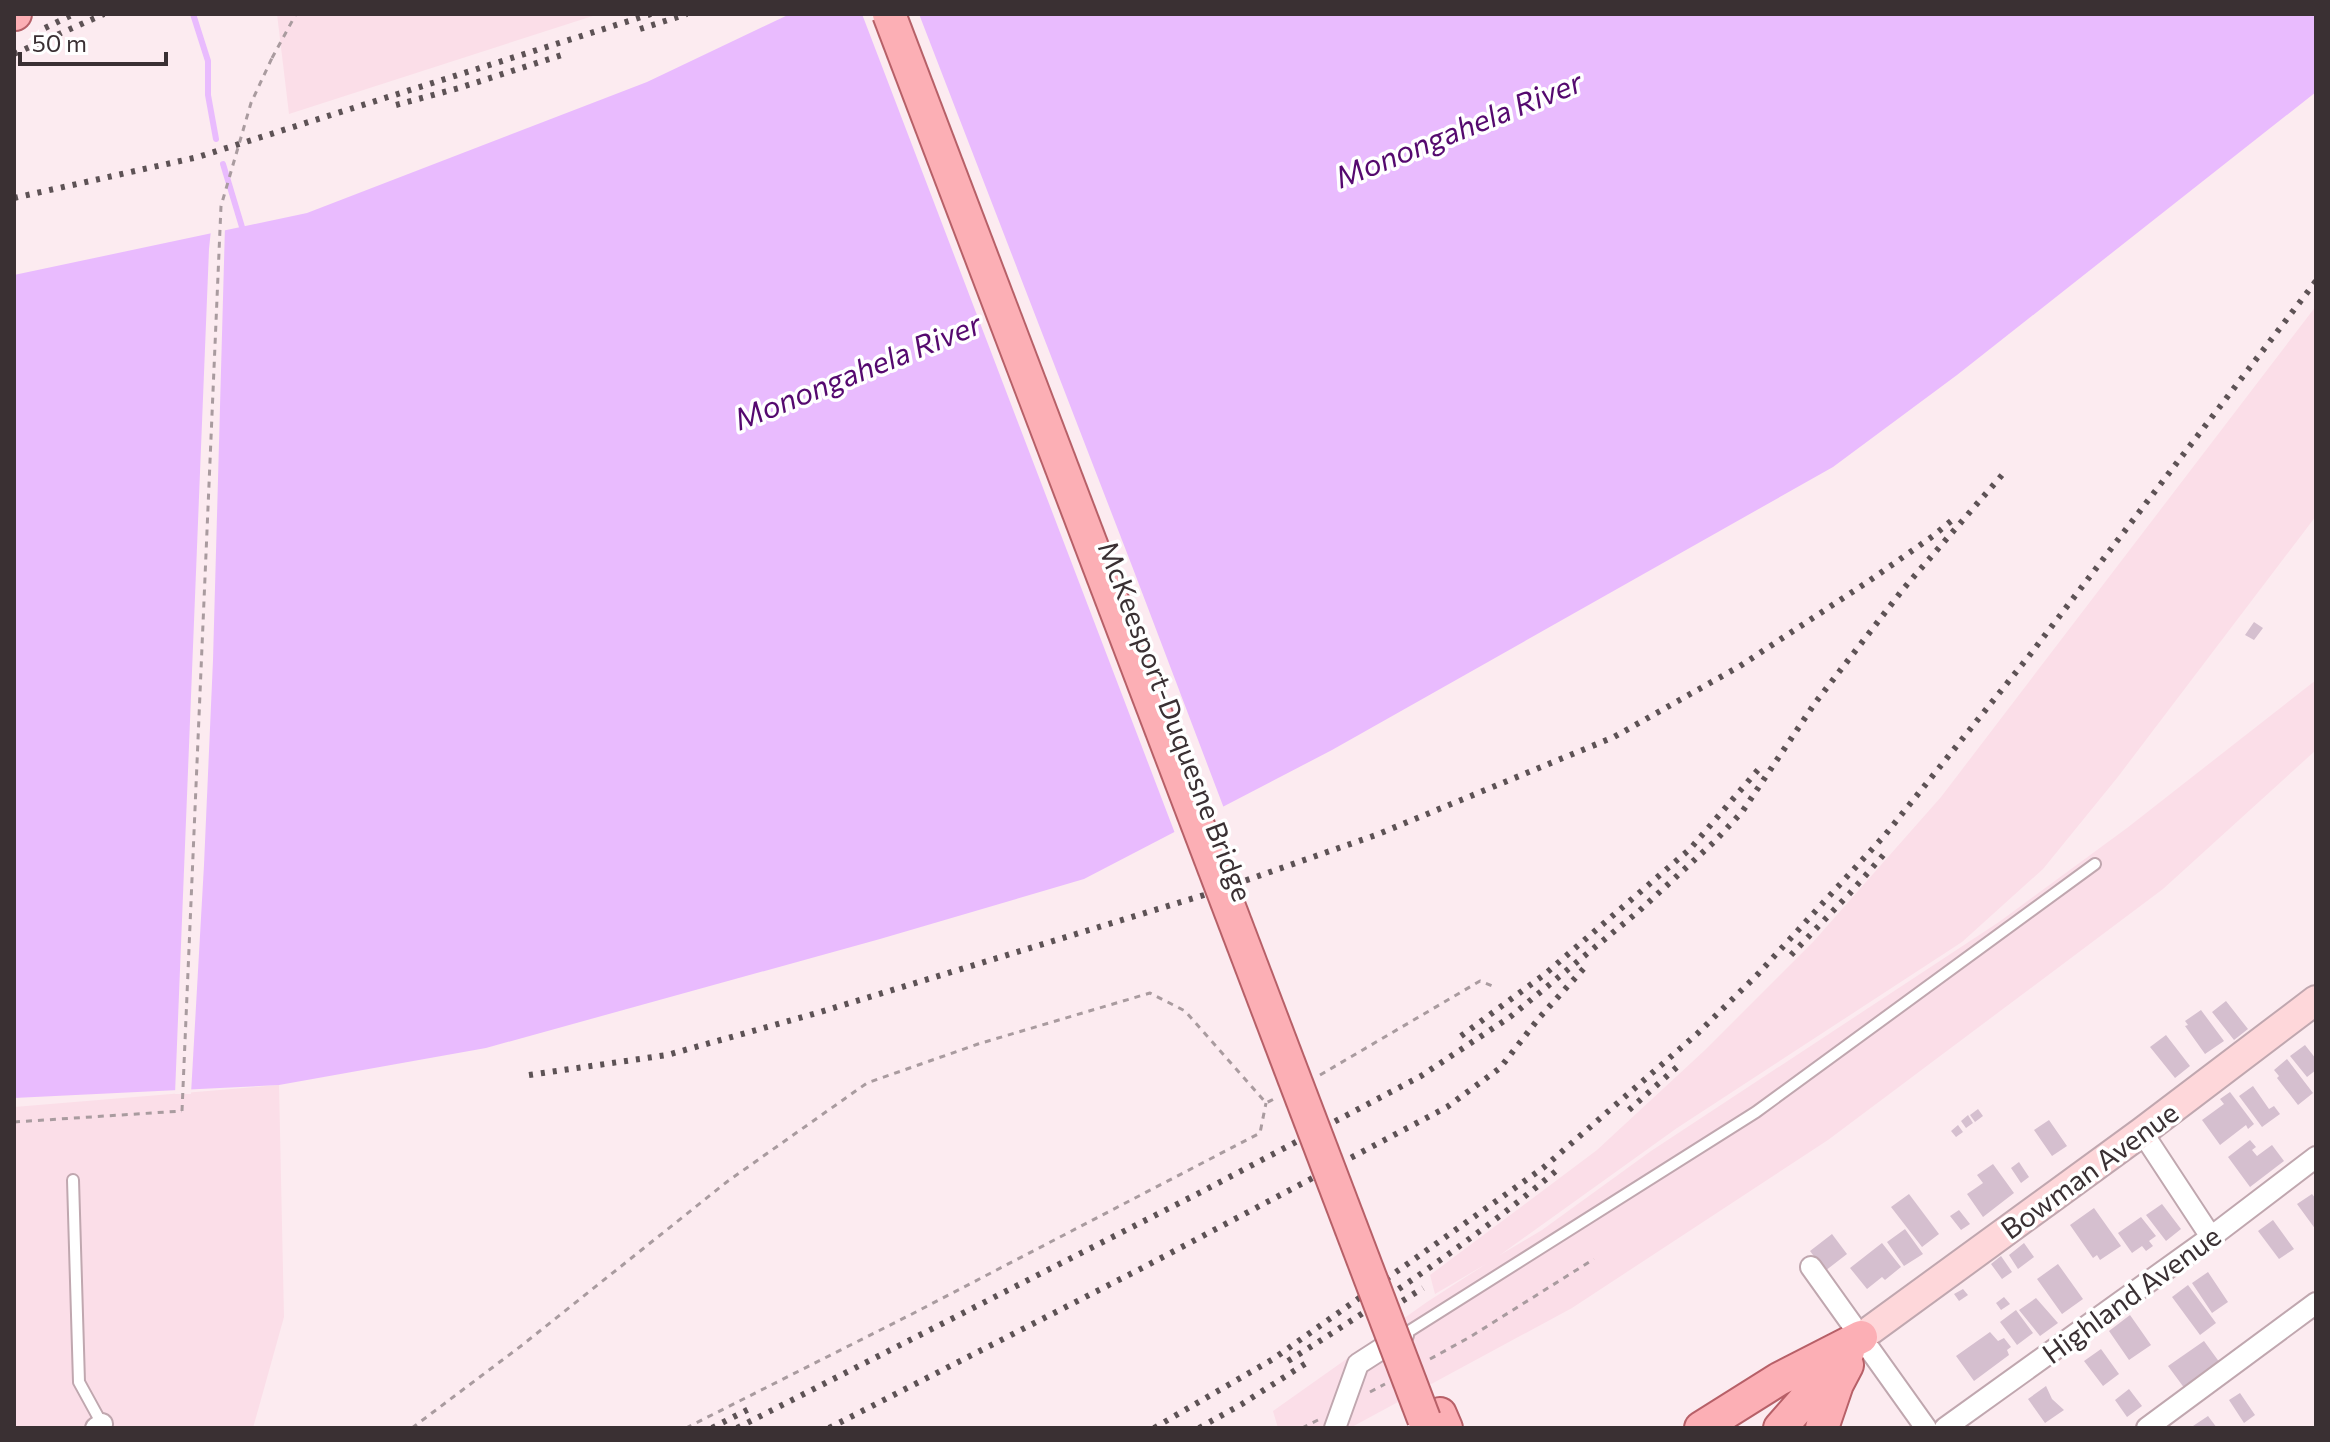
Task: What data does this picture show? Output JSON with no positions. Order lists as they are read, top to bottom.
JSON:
{
  "streets": {
    "main road": ["McKeesport-Duquesne Bridge", "Bowman Avenue"],
    "street": ["Highland Avenue"]
  },
  "water": ["Monongahela River"],
  "scale_bar": "50 m"
}
